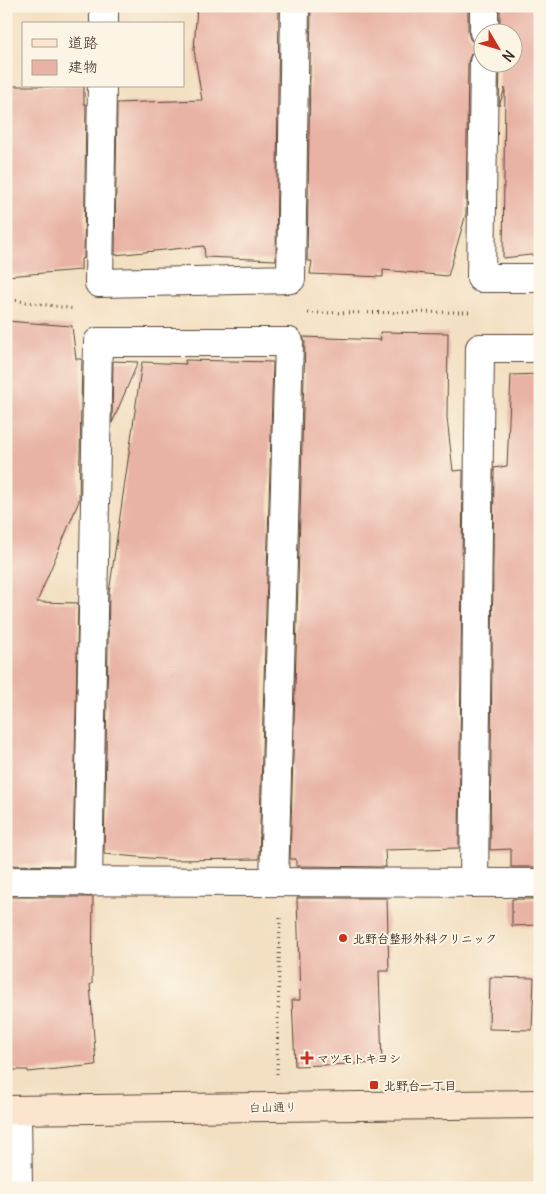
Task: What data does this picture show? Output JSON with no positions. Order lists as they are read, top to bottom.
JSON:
{
  "streets": {
    "street": ["白山通り"]
  },
  "places": {
    "other": ["北野台整形外科クリニック"],
    "health": ["マツモトキヨシ"],
    "transit": ["北野台一丁目"]
  },
  "legend": ["道路", "建物"],
  "north": "bottom right"
}
